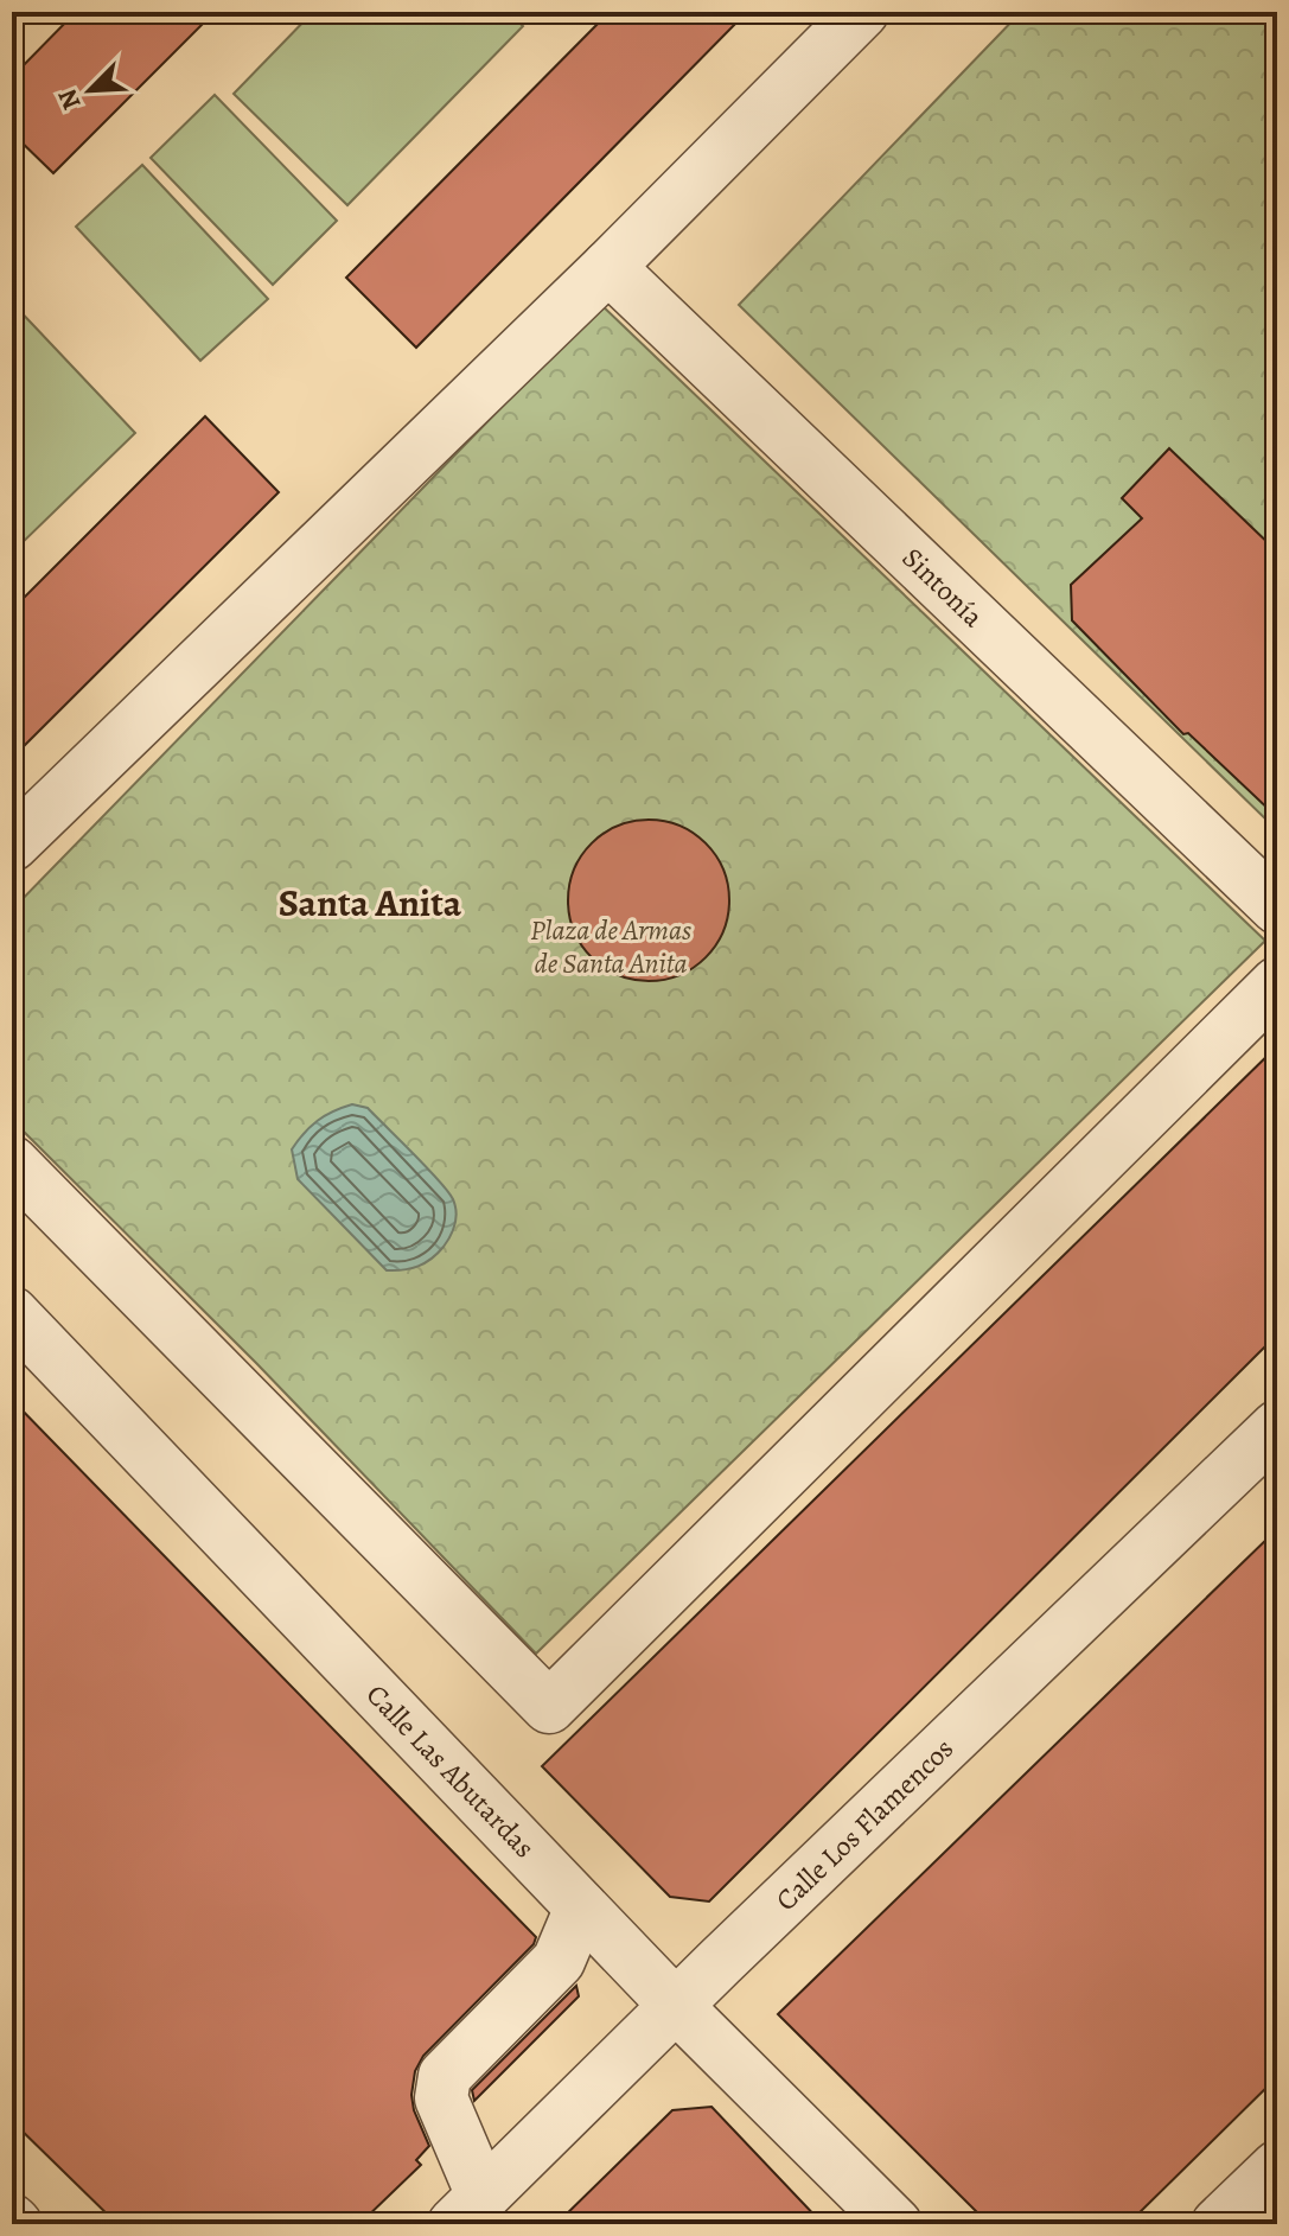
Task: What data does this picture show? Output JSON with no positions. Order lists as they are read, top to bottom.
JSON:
{
  "streets": {
    "street": ["Sintonía", "Calle Las Abutardas", "Calle Los Flamencos"]
  },
  "crossings": [
    ["Calle Las Abutardas", "Calle Los Flamencos"]
  ],
  "districts": ["Santa Anita"],
  "parks": ["Plaza de Armas de Santa Anita"],
  "north": "bottom left"
}
